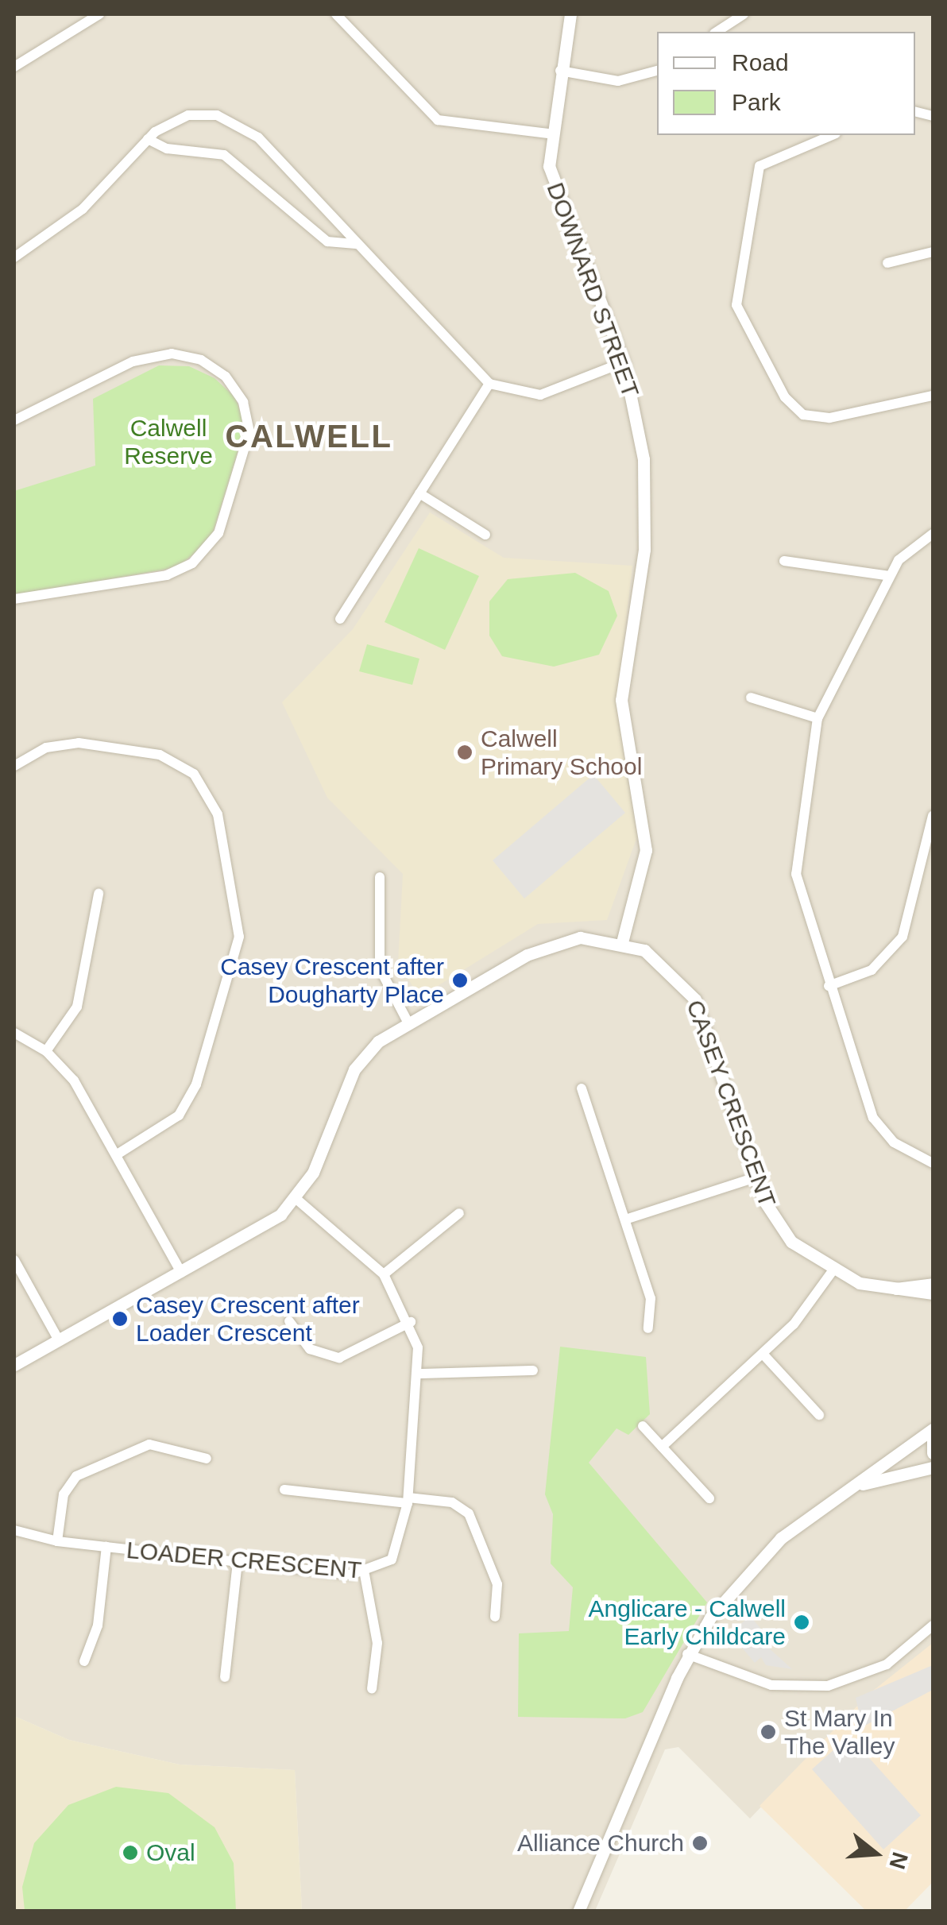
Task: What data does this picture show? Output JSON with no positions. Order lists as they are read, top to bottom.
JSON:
{
  "streets": {
    "street": ["DOWNARD STREET", "CASEY CRESCENT", "LOADER CRESCENT"]
  },
  "crossings": [
    ["DOWNARD STREET", "CASEY CRESCENT"],
    ["CASEY CRESCENT", "LOADER CRESCENT"]
  ],
  "districts": ["CALWELL"],
  "parks": ["Calwell Reserve"],
  "places": [
    "Calwell Primary School",
    "Casey Crescent after Dougharty Place",
    "Casey Crescent after Loader Crescent",
    "Anglicare - Calwell Early Childcare",
    "St Mary In The Valley",
    "Alliance Church",
    "Oval"
  ],
  "legend": ["Road", "Park"],
  "north": "right"
}
